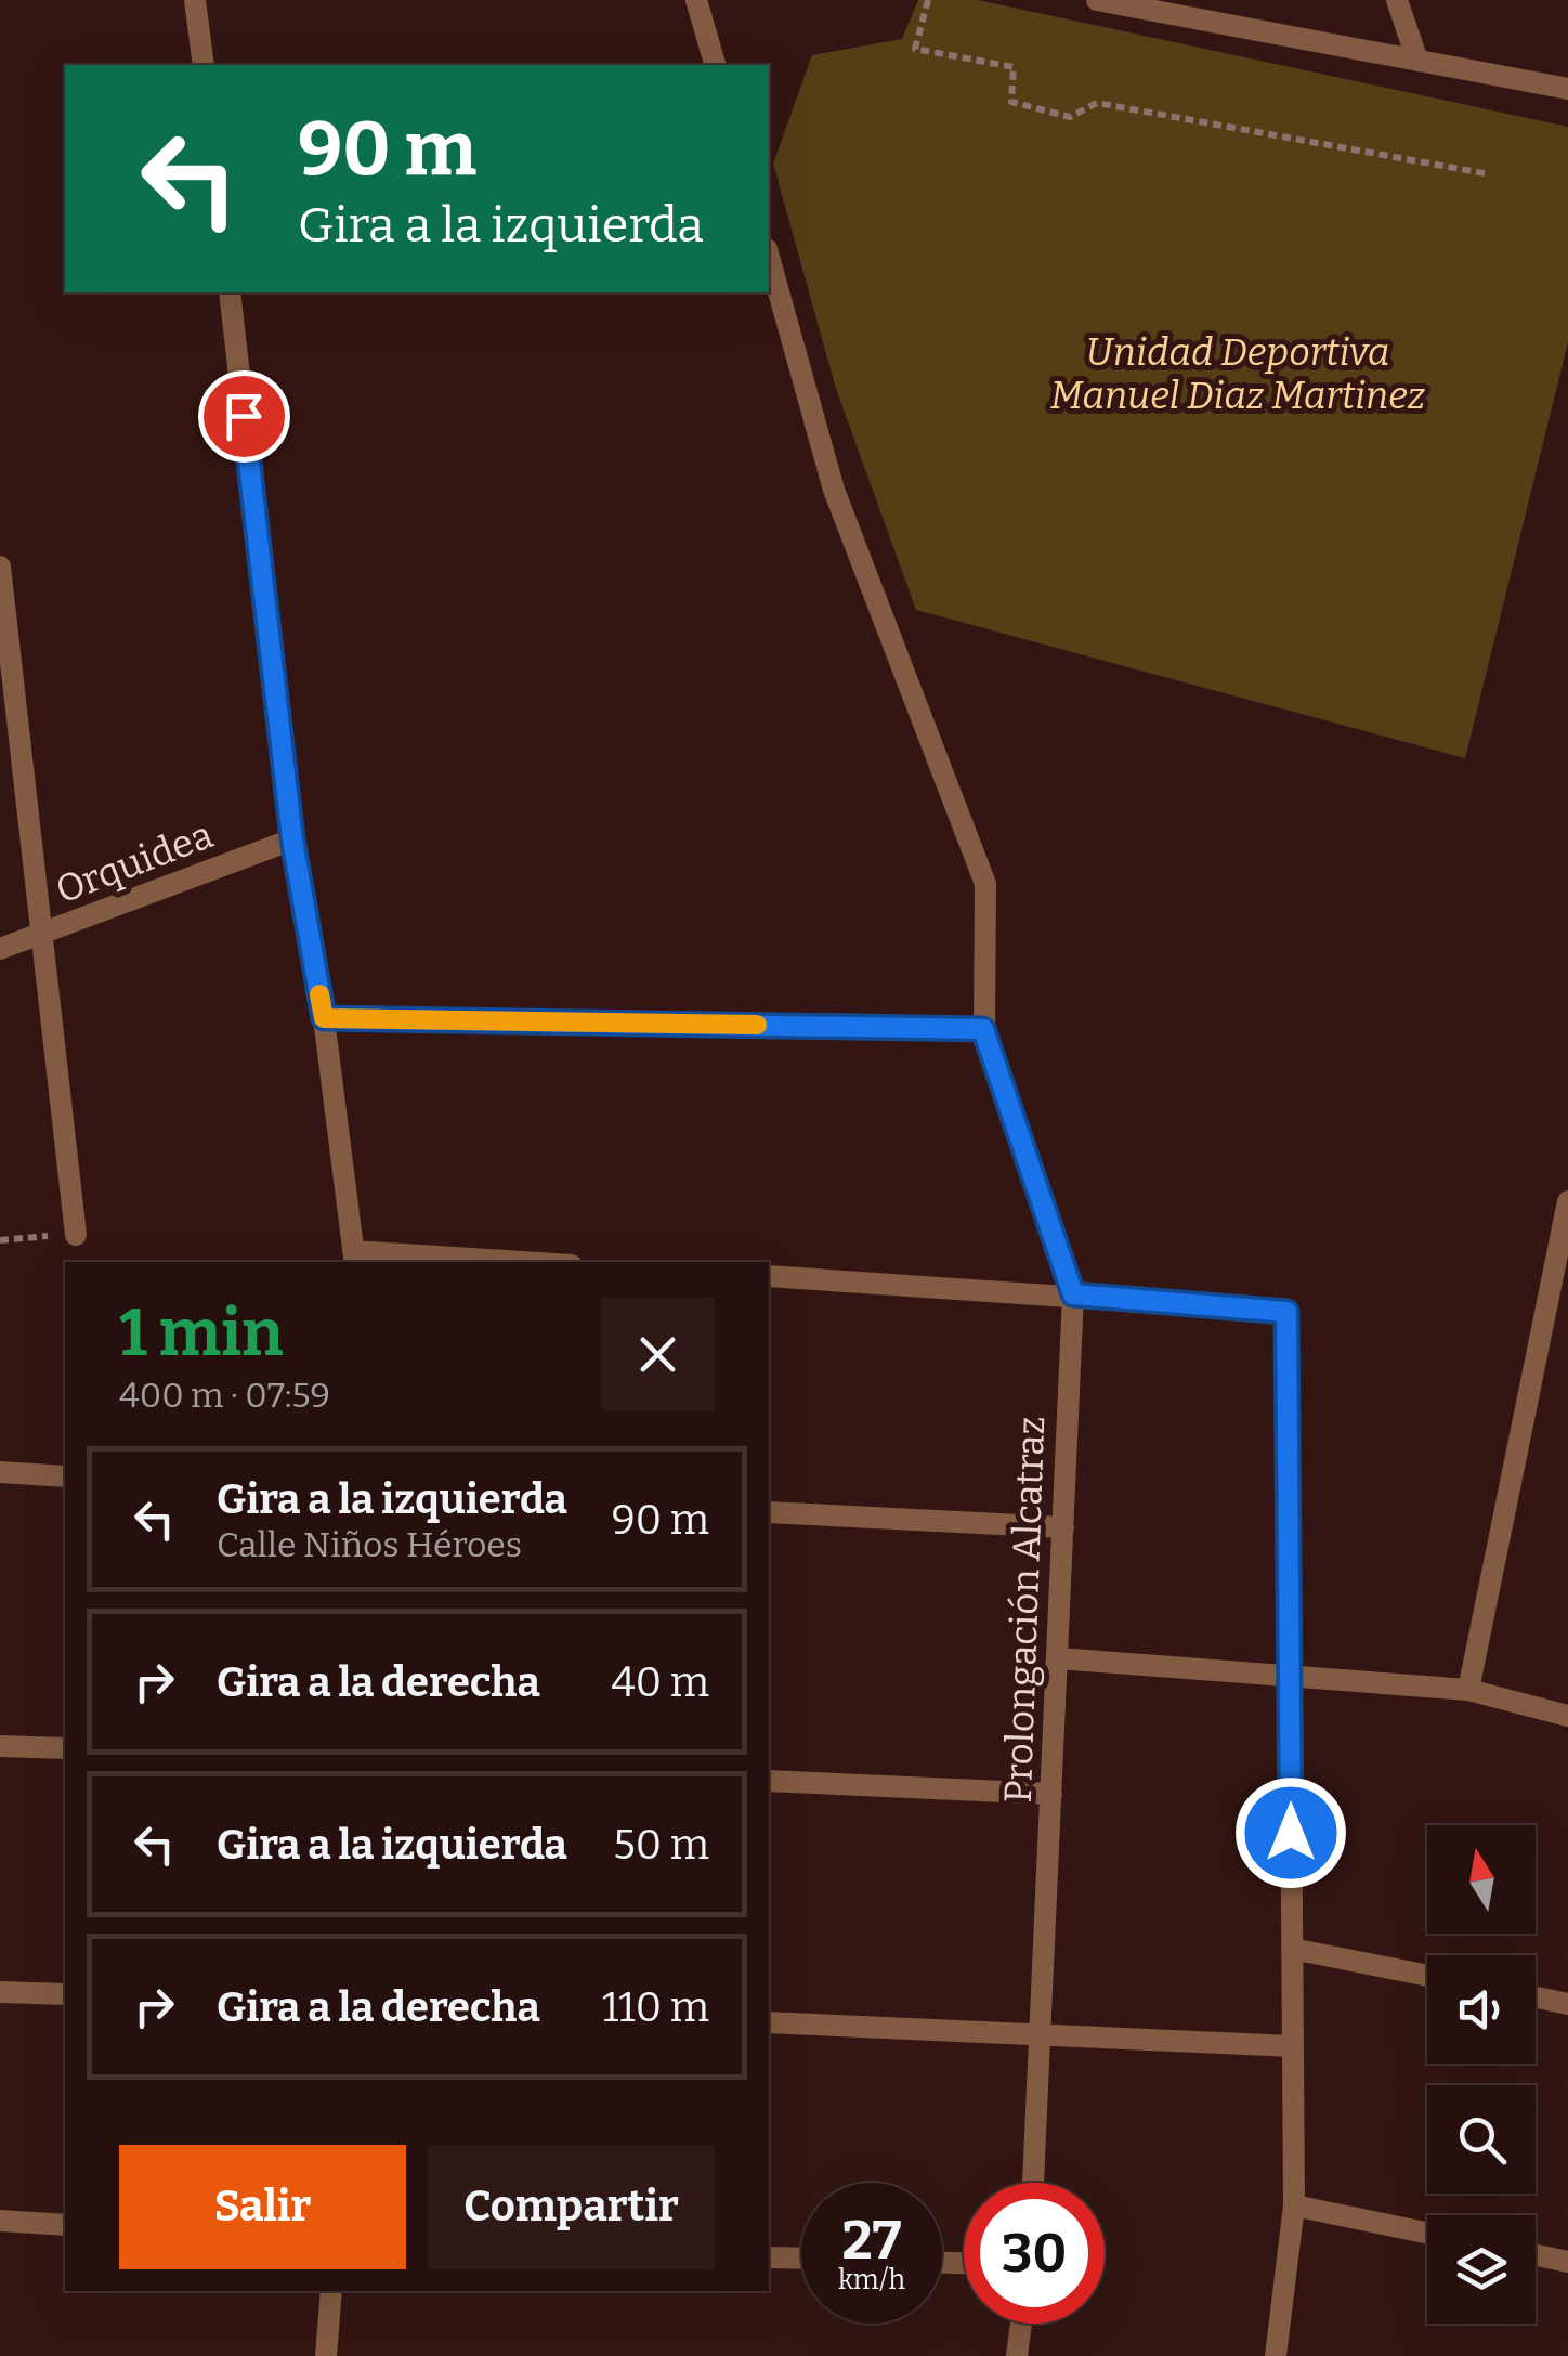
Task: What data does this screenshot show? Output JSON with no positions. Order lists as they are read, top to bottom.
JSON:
{
  "streets": {
    "street": ["Orquidea", "Prolongación Alcatraz"]
  },
  "parks": ["Unidad Deportiva Manuel Diaz Martinez"],
  "north": "top",
  "page": {
    "turn": ["90 m", "Gira a la izquierda"],
    "heading": ["1 min", "400 m · 07:59"],
    "list": [
      {
        "name": "Gira a la izquierda",
        "note": "Calle Niños Héroes",
        "value": "90 m"
      },
      {
        "name": "Gira a la derecha",
        "value": "40 m"
      },
      {
        "name": "Gira a la izquierda",
        "value": "50 m"
      },
      {
        "name": "Gira a la derecha",
        "value": "110 m"
      }
    ],
    "buttons": ["Salir", "Compartir"],
    "speed": "27 km/h",
    "limit": "30"
  }
}
